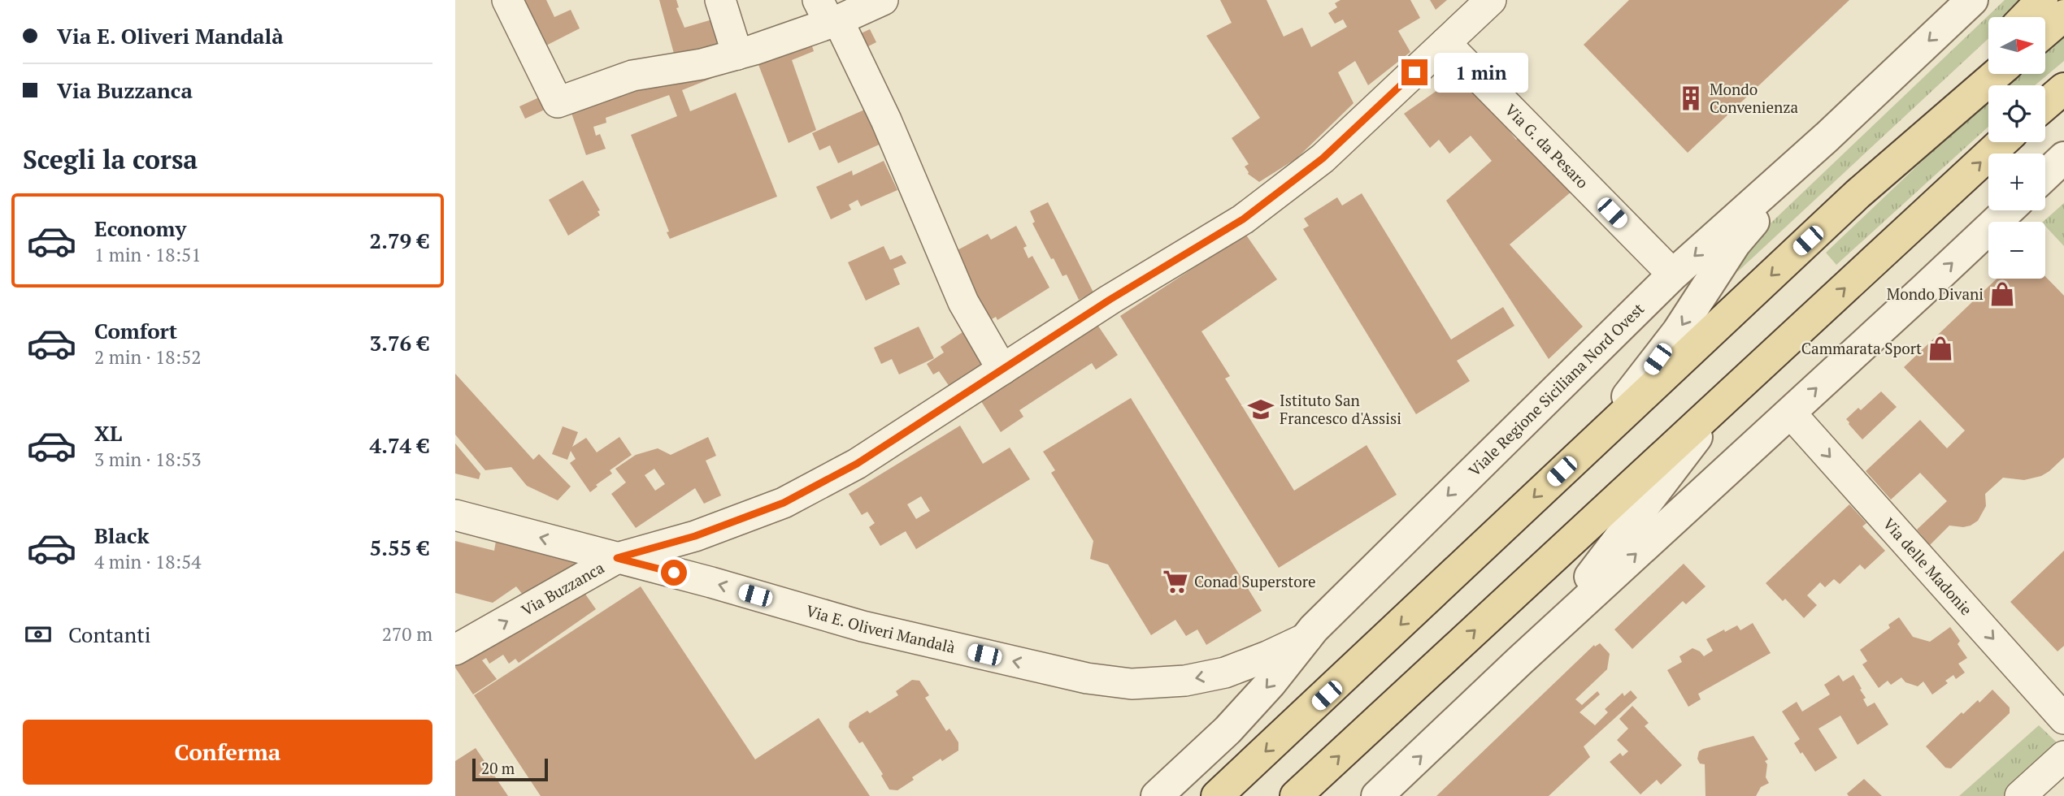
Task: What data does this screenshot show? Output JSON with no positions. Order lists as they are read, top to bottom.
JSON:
{
  "streets": {
    "street": [
      "Via G. da Pesaro",
      "Viale Regione Siciliana Nord Ovest",
      "Via delle Madonie",
      "Via Buzzanca",
      "Via E. Oliveri Mandalà"
    ]
  },
  "crossings": [
    ["Via G. da Pesaro", "Viale Regione Siciliana Nord Ovest"],
    ["Via G. da Pesaro", "Via Buzzanca"],
    ["Viale Regione Siciliana Nord Ovest", "Via E. Oliveri Mandalà"],
    ["Via Buzzanca", "Via E. Oliveri Mandalà"]
  ],
  "one_way": ["Via delle Madonie", "Via E. Oliveri Mandalà"],
  "places": {
    "building": ["Mondo Convenienza"],
    "shop": ["Mondo Divani", "Cammarata Sport"],
    "school or university": ["Istituto San Francesco d'Assisi"],
    "supermarket": ["Conad Superstore"]
  },
  "scale_bar": "20 m",
  "north": "right",
  "page": {
    "banner": ["Via E. Oliveri Mandalà", "Via Buzzanca"],
    "map_buttons": ["+", "−"],
    "bubble": "1 min",
    "heading": "Scegli la corsa",
    "list": [
      {
        "name": "Economy",
        "note": "1 min · 18:51",
        "value": "2.79 €"
      },
      {
        "name": "Comfort",
        "note": "2 min · 18:52",
        "value": "3.76 €"
      },
      {
        "name": "XL",
        "note": "3 min · 18:53",
        "value": "4.74 €"
      },
      {
        "name": "Black",
        "note": "4 min · 18:54",
        "value": "5.55 €"
      }
    ],
    "pay": ["Contanti", "270 m"],
    "buttons": "Conferma",
    "scale": "20 m"
  }
}
